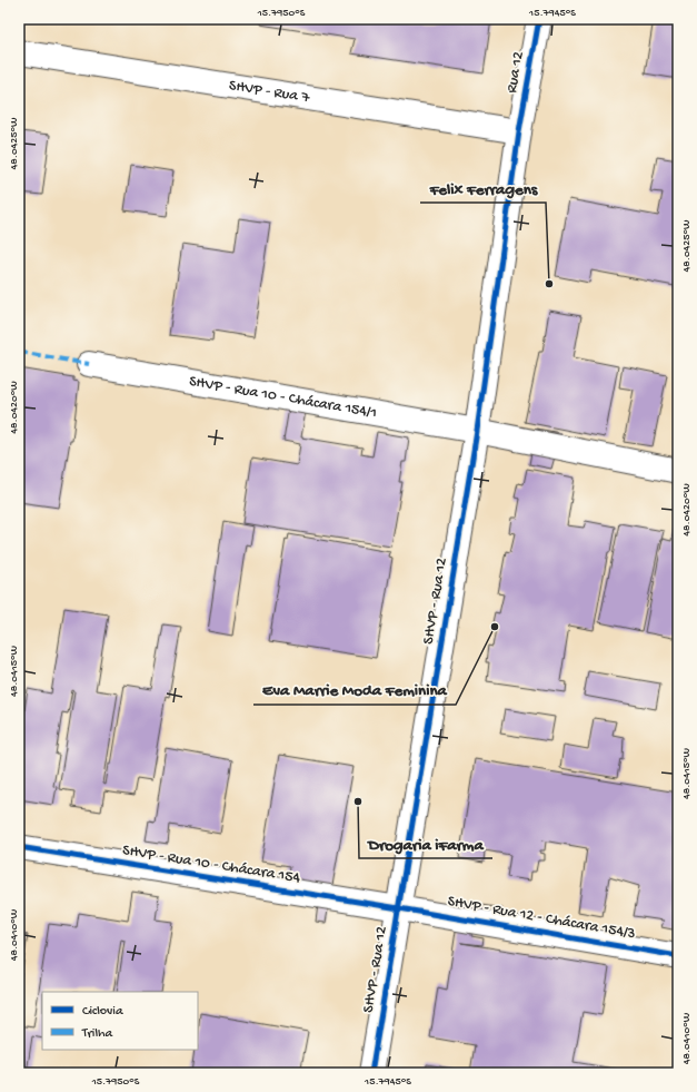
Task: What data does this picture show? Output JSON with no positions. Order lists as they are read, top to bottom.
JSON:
{
  "streets": {
    "street": [
      "Rua 12",
      "SHVP - Rua 7",
      "SHVP - Rua 10 - Chácara 154/1",
      "SHVP - Rua 12",
      "SHVP - Rua 10 - Chácara 154",
      "SHVP - Rua 12 - Chácara 154/3"
    ]
  },
  "crossings": [
    ["Rua 12", "SHVP - Rua 7"],
    ["Rua 12", "SHVP - Rua 12"],
    ["SHVP - Rua 7", "SHVP - Rua 12"],
    ["SHVP - Rua 10 - Chácara 154/1", "SHVP - Rua 12"],
    ["SHVP - Rua 12", "SHVP - Rua 10 - Chácara 154"],
    ["SHVP - Rua 12", "SHVP - Rua 12 - Chácara 154/3"],
    ["SHVP - Rua 10 - Chácara 154", "SHVP - Rua 12 - Chácara 154/3"]
  ],
  "places": ["Felix Ferragens", "Eva Marrie Moda Feminina", "Drogaria iFarma"],
  "legend": ["Ciclovia", "Trilha"],
  "coordinates": [
    "15.7950°S",
    "15.7945°S",
    "48.0425°W",
    "48.0420°W",
    "48.0415°W",
    "48.0410°W"
  ]
}
